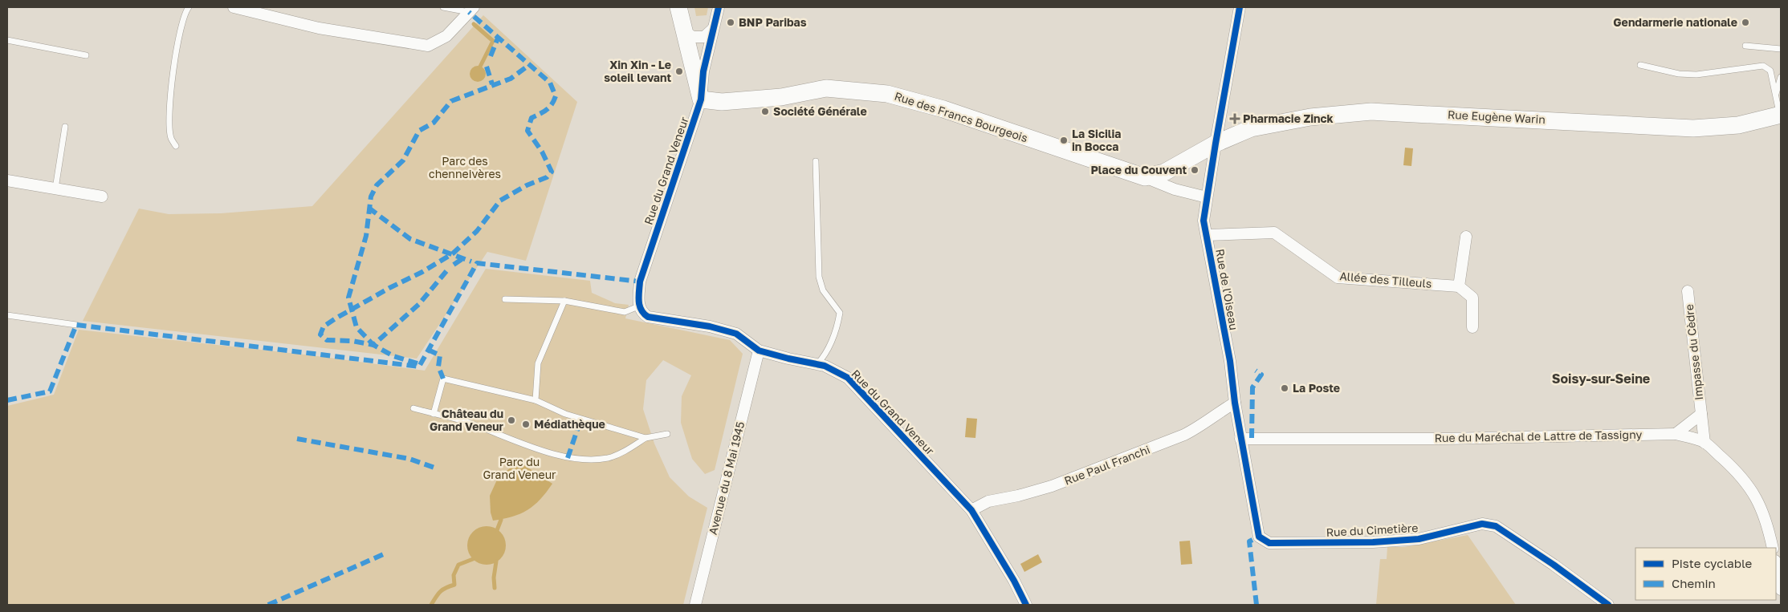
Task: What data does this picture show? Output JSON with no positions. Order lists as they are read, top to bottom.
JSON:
{
  "streets": {
    "main road": ["Rue des Francs Bourgeois", "Rue Eugène Warin"],
    "street": [
      "Rue du Grand Veneur",
      "Allée des Tilleuls",
      "Rue de l'Oiseau",
      "Impasse du Cèdre",
      "Rue du Maréchal de Lattre de Tassigny",
      "Rue Paul Franchi",
      "Avenue du 8 Mai 1945",
      "Rue du Cimetière"
    ]
  },
  "crossings": [
    ["Rue des Francs Bourgeois", "Rue Eugène Warin"],
    ["Rue des Francs Bourgeois", "Rue du Grand Veneur"],
    ["Rue des Francs Bourgeois", "Rue de l'Oiseau"],
    ["Rue Eugène Warin", "Rue de l'Oiseau"],
    ["Rue du Grand Veneur", "Rue Paul Franchi"],
    ["Rue du Grand Veneur", "Avenue du 8 Mai 1945"],
    ["Allée des Tilleuls", "Rue de l'Oiseau"],
    ["Rue de l'Oiseau", "Rue du Maréchal de Lattre de Tassigny"],
    ["Rue de l'Oiseau", "Rue Paul Franchi"],
    ["Rue de l'Oiseau", "Rue du Cimetière"],
    ["Impasse du Cèdre", "Rue du Maréchal de Lattre de Tassigny"],
    ["Rue du Maréchal de Lattre de Tassigny", "Rue du Cimetière"]
  ],
  "districts": ["Soisy-sur-Seine"],
  "parks": ["Parc des chenneivères", "Parc du Grand Veneur"],
  "places": {
    "other": [
      "BNP Paribas",
      "Gendarmerie nationale",
      "Xin Xin - Le soleil levant",
      "Société Générale",
      "La Sicilia in Bocca",
      "Place du Couvent",
      "La Poste",
      "Château du Grand Veneur",
      "Médiathèque"
    ],
    "health": ["Pharmacie Zinck"]
  },
  "legend": ["Piste cyclable", "Chemin"]
}
